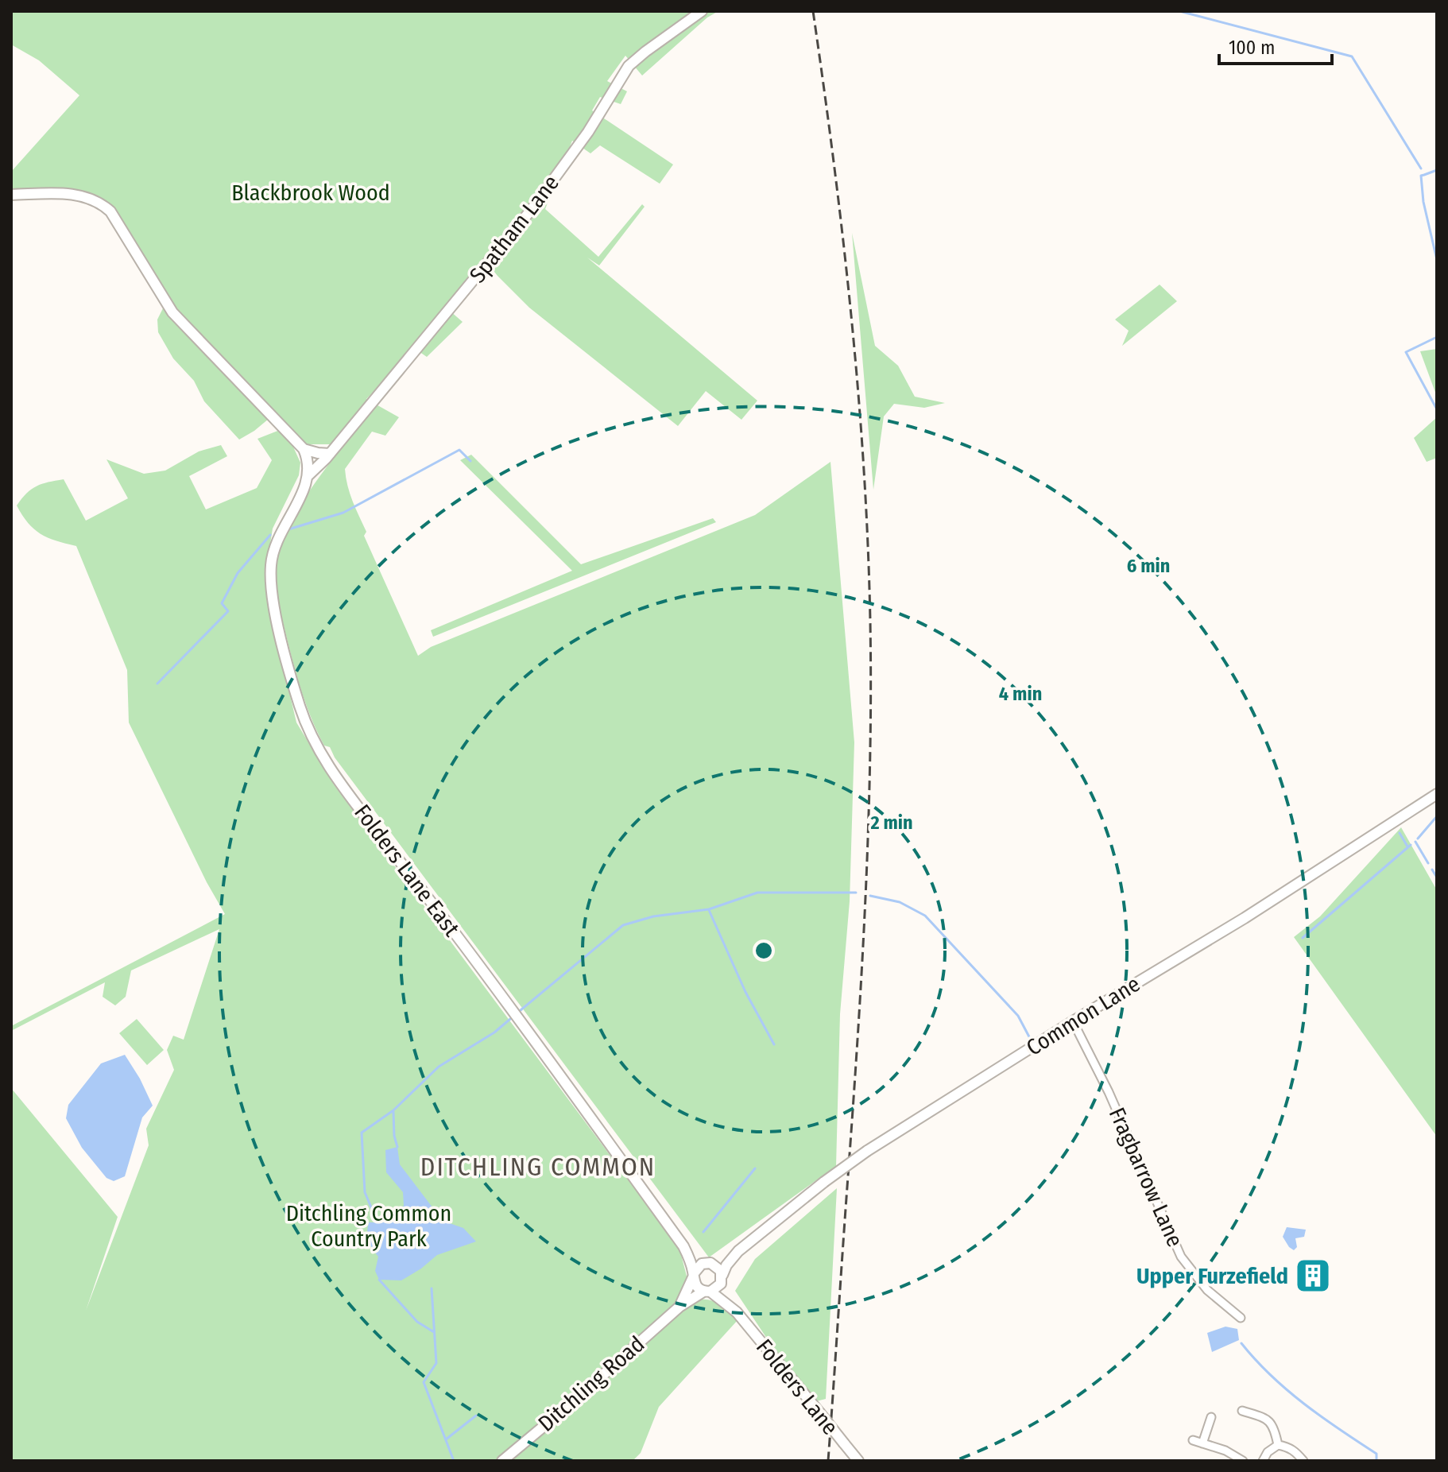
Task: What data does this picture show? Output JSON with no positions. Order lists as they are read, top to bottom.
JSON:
{
  "streets": {
    "street": [
      "Spatham Lane",
      "Folders Lane East",
      "Common Lane",
      "Fragbarrow Lane",
      "Ditchling Road",
      "Folders Lane"
    ]
  },
  "crossings": [
    ["Spatham Lane", "Folders Lane East"],
    ["Folders Lane East", "Common Lane"],
    ["Folders Lane East", "Ditchling Road"],
    ["Folders Lane East", "Folders Lane"],
    ["Common Lane", "Fragbarrow Lane"],
    ["Common Lane", "Ditchling Road"],
    ["Common Lane", "Folders Lane"],
    ["Ditchling Road", "Folders Lane"]
  ],
  "districts": ["DITCHLING COMMON"],
  "parks": ["Blackbrook Wood", "Ditchling Common Country Park"],
  "places": {
    "building": ["Upper Furzefield"]
  },
  "scale_bar": "100 m",
  "rings": ["6 min", "4 min", "2 min"]
}
